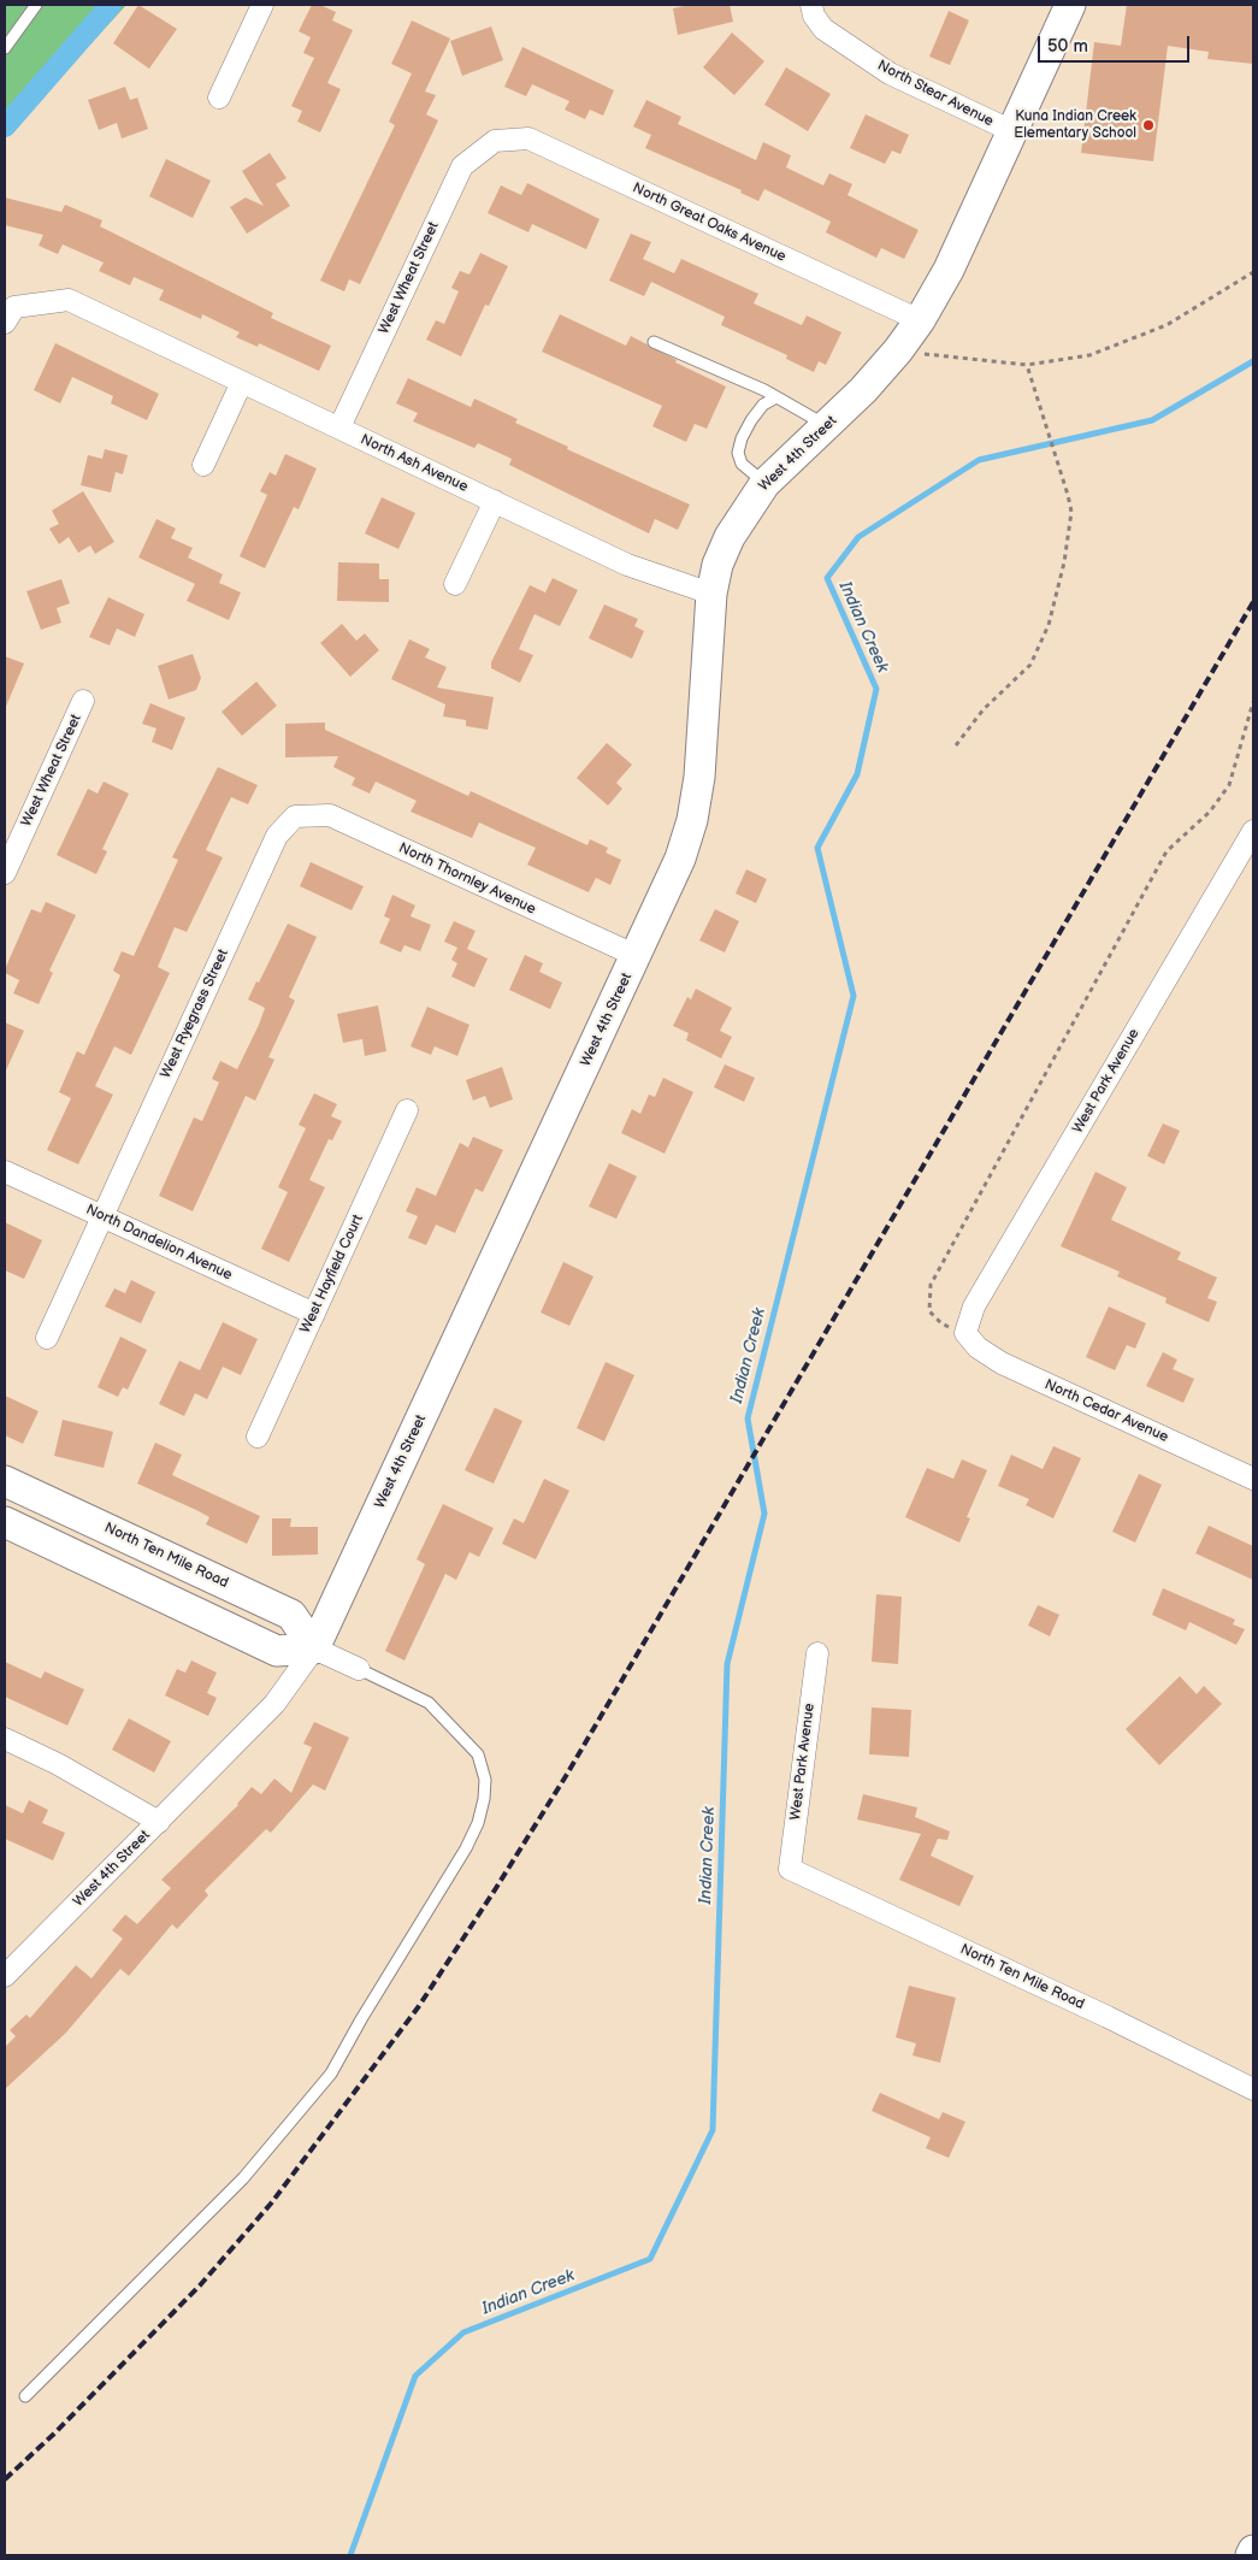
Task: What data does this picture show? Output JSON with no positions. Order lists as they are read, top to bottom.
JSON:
{
  "streets": {
    "main road": ["West 4th Street", "North Ten Mile Road"],
    "street": [
      "North Stear Avenue",
      "North Great Oaks Avenue",
      "West Wheat Street",
      "North Ash Avenue",
      "North Thornley Avenue",
      "West Ryegrass Street",
      "West Park Avenue",
      "North Dandelion Avenue",
      "West Hayfield Court",
      "North Cedar Avenue"
    ]
  },
  "crossings": [
    ["North Stear Avenue", "West 4th Street"],
    ["North Great Oaks Avenue", "West Wheat Street"],
    ["North Great Oaks Avenue", "West 4th Street"],
    ["West Wheat Street", "North Ash Avenue"],
    ["West 4th Street", "North Ash Avenue"],
    ["West 4th Street", "North Thornley Avenue"],
    ["West 4th Street", "North Ten Mile Road"],
    ["North Thornley Avenue", "West Ryegrass Street"],
    ["West Ryegrass Street", "North Dandelion Avenue"],
    ["West Park Avenue", "North Cedar Avenue"],
    ["West Park Avenue", "North Ten Mile Road"],
    ["North Dandelion Avenue", "West Hayfield Court"]
  ],
  "water": ["Indian Creek"],
  "places": ["Kuna Indian Creek Elementary School"],
  "scale_bar": "50 m"
}
